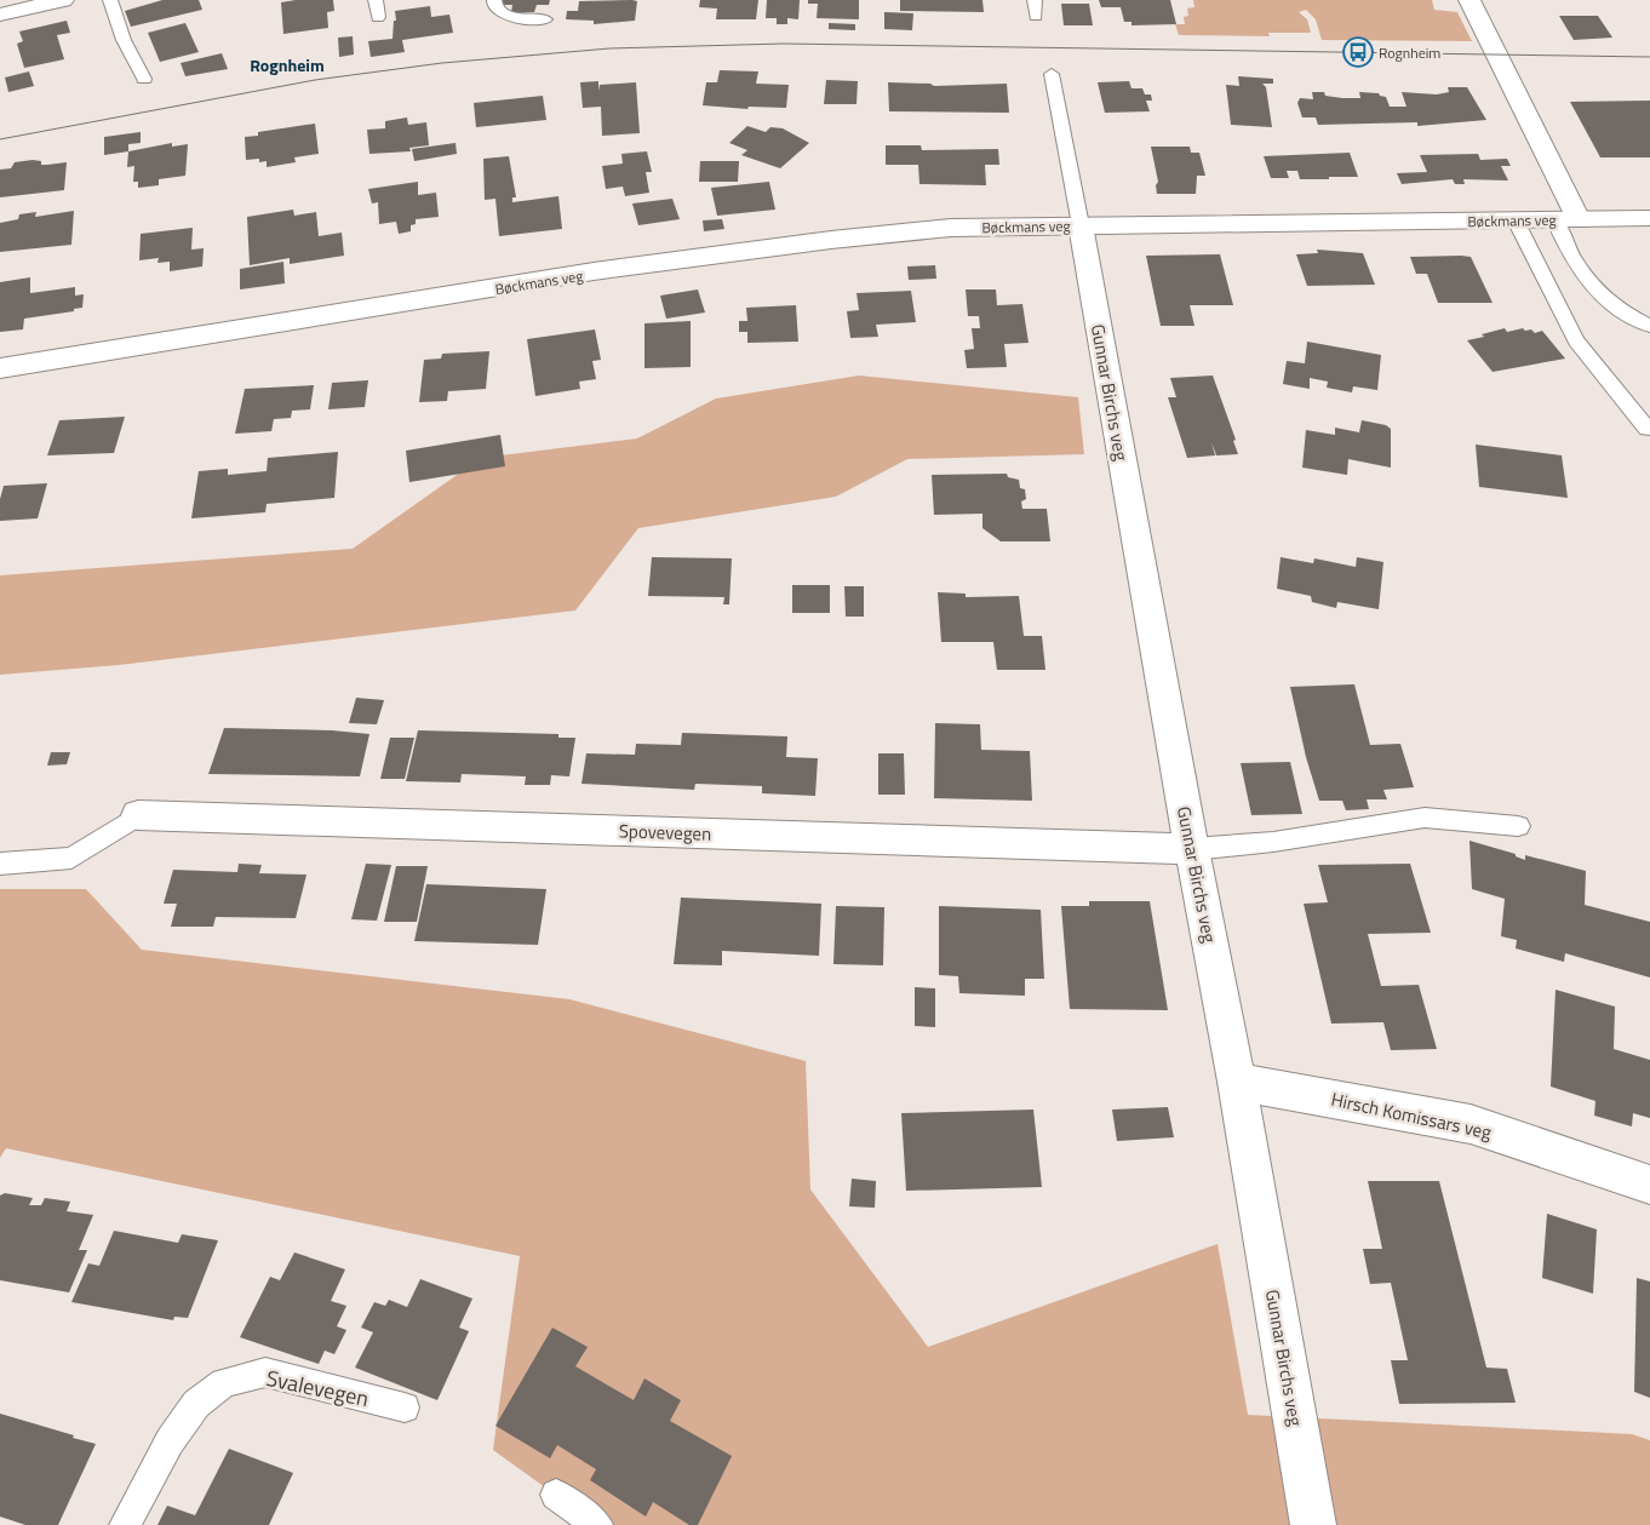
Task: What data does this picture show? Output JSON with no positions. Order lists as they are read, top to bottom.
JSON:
{
  "streets": {
    "street": [
      "Bøckmans veg",
      "Gunnar Birchs veg",
      "Spovevegen",
      "Hirsch Komissars veg"
    ],
    "lane": ["Svalevegen"]
  },
  "crossings": [
    ["Bøckmans veg", "Gunnar Birchs veg"],
    ["Gunnar Birchs veg", "Spovevegen"],
    ["Gunnar Birchs veg", "Hirsch Komissars veg"]
  ],
  "districts": ["Rognheim"],
  "places": {
    "bus stop": ["Rognheim"]
  }
}
